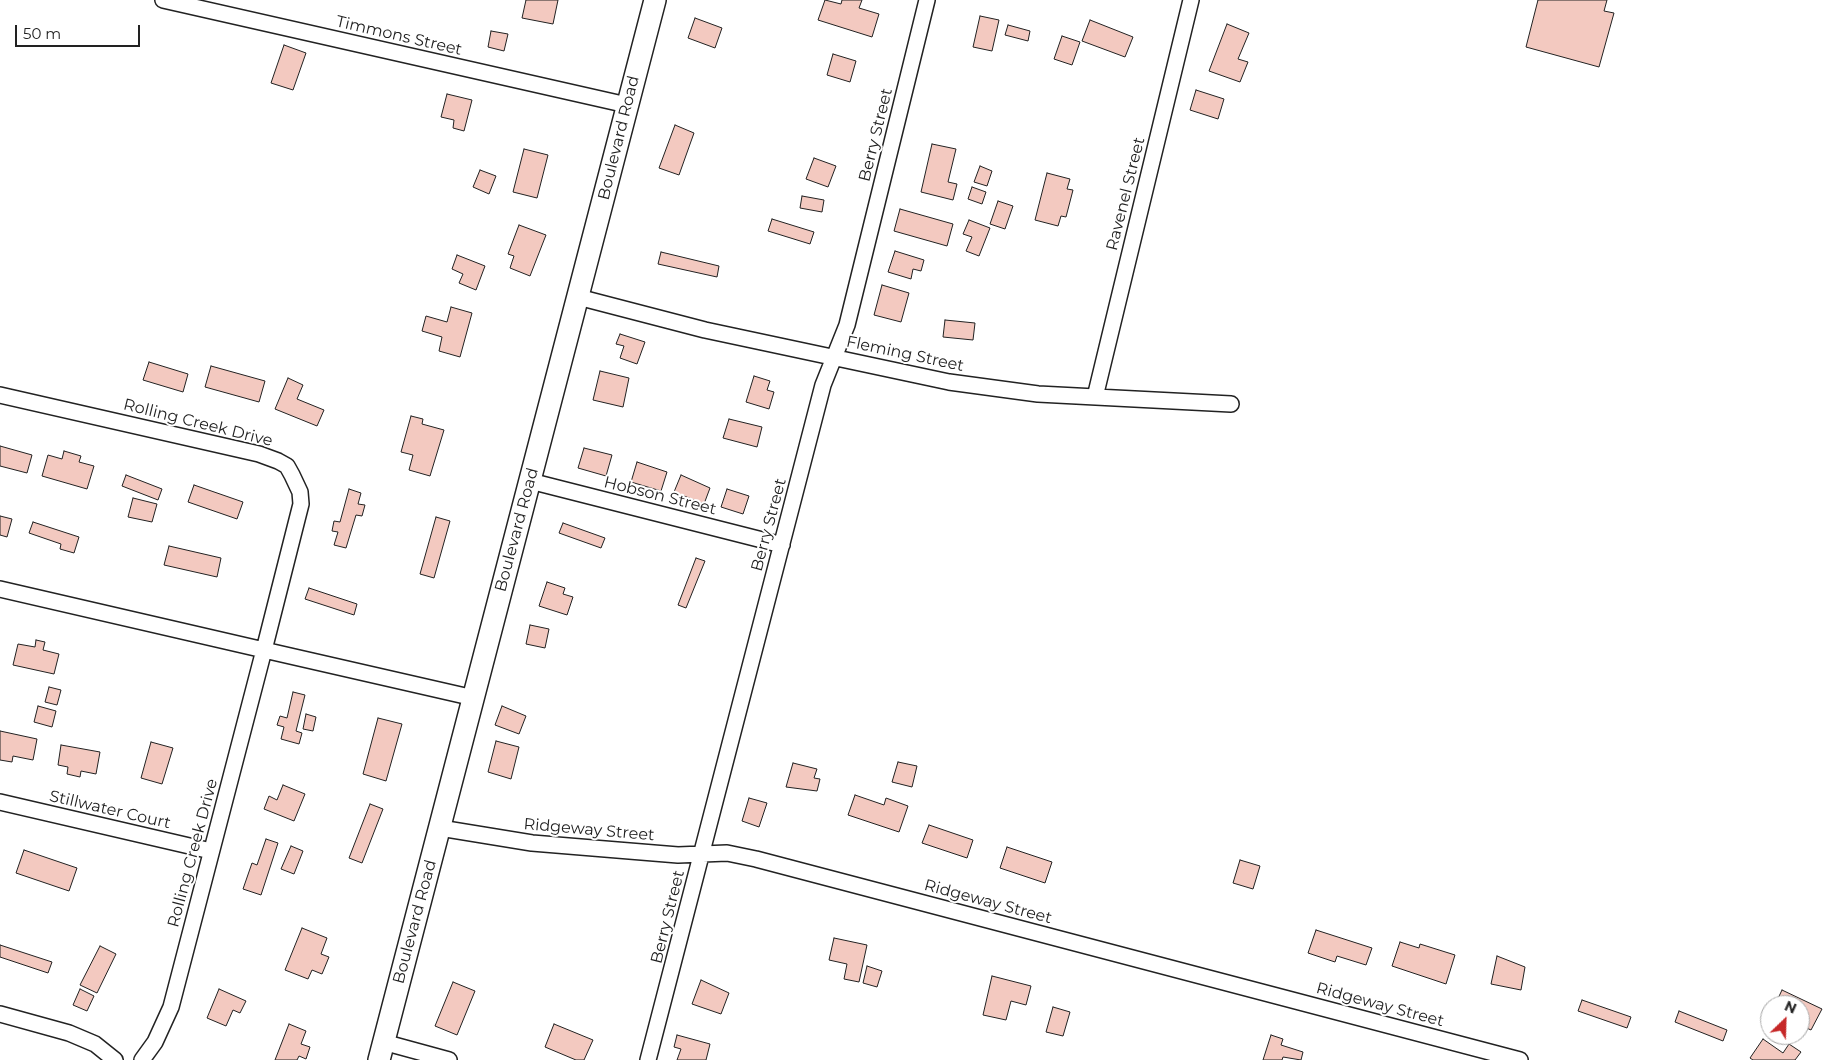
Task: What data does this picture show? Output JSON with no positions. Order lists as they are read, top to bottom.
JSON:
{
  "streets": {
    "street": [
      "Timmons Street",
      "Berry Street",
      "Boulevard Road",
      "Ravenel Street",
      "Fleming Street",
      "Rolling Creek Drive",
      "Hobson Street",
      "Stillwater Court",
      "Ridgeway Street"
    ]
  },
  "crossings": [
    ["Timmons Street", "Boulevard Road"],
    ["Berry Street", "Fleming Street"],
    ["Berry Street", "Hobson Street"],
    ["Berry Street", "Ridgeway Street"],
    ["Boulevard Road", "Fleming Street"],
    ["Boulevard Road", "Hobson Street"],
    ["Boulevard Road", "Ridgeway Street"],
    ["Ravenel Street", "Fleming Street"],
    ["Rolling Creek Drive", "Stillwater Court"]
  ],
  "scale_bar": "50 m",
  "north": "top right"
}
